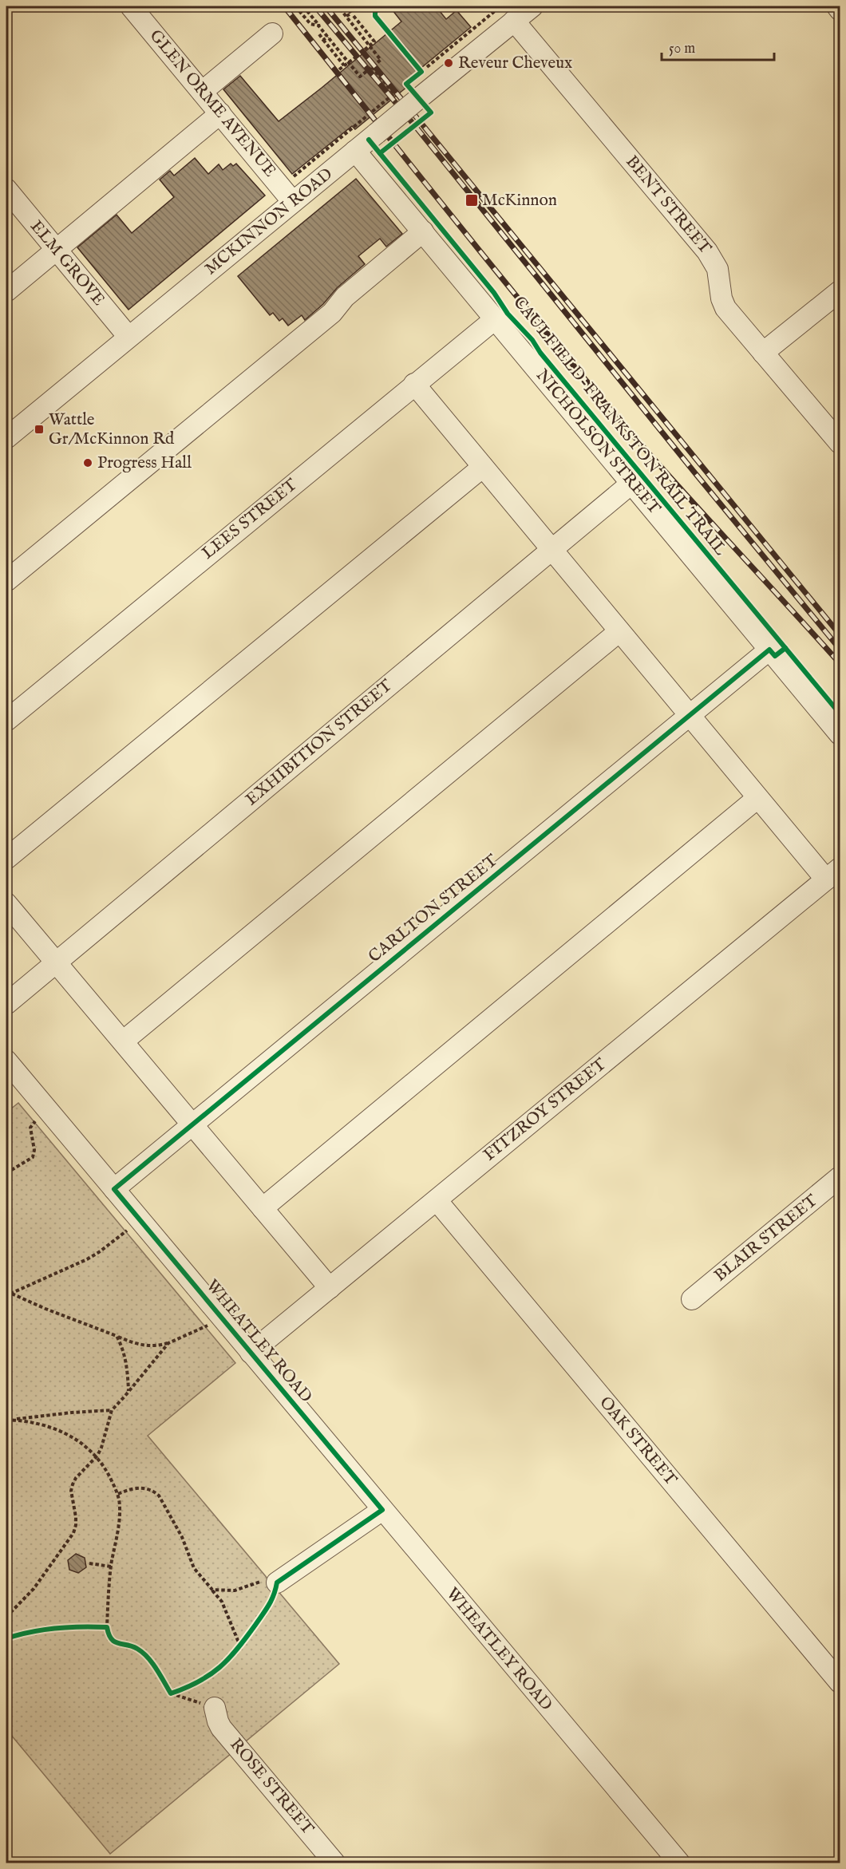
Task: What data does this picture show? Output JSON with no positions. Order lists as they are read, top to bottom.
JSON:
{
  "streets": {
    "street": [
      "GLEN ORME AVENUE",
      "BENT STREET",
      "MCKINNON ROAD",
      "ELM GROVE",
      "NICHOLSON STREET",
      "LEES STREET",
      "EXHIBITION STREET",
      "CARLTON STREET",
      "FITZROY STREET",
      "BLAIR STREET",
      "WHEATLEY ROAD",
      "OAK STREET",
      "ROSE STREET"
    ],
    "cycle path": ["CAULFIELD-FRANKSTON RAIL TRAIL"]
  },
  "crossings": [
    ["GLEN ORME AVENUE", "MCKINNON ROAD"],
    ["BENT STREET", "MCKINNON ROAD"],
    ["MCKINNON ROAD", "ELM GROVE"],
    ["MCKINNON ROAD", "NICHOLSON STREET"],
    ["NICHOLSON STREET", "LEES STREET"],
    ["NICHOLSON STREET", "EXHIBITION STREET"],
    ["NICHOLSON STREET", "CARLTON STREET"],
    ["CARLTON STREET", "WHEATLEY ROAD"],
    ["FITZROY STREET", "WHEATLEY ROAD"],
    ["FITZROY STREET", "OAK STREET"]
  ],
  "places": {
    "other": ["Reveur Cheveux", "Progress Hall"],
    "transit": ["McKinnon", "Wattle Gr/McKinnon Rd"]
  },
  "scale_bar": "50 m"
}
